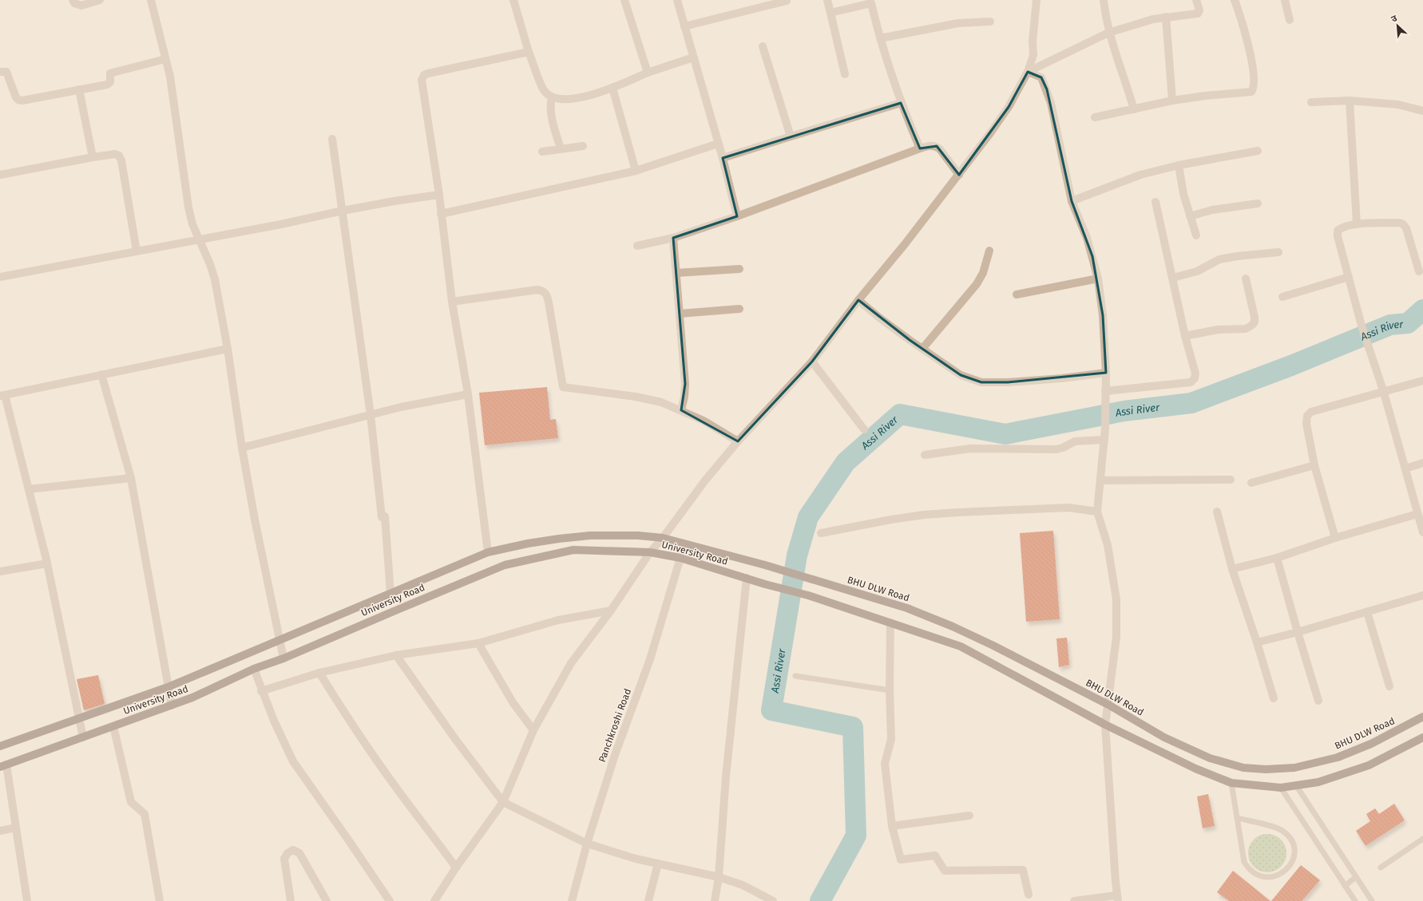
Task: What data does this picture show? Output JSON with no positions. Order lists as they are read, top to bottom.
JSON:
{
  "streets": {
    "main road": ["University Road", "BHU DLW Road"],
    "street": ["Panchkroshi Road"]
  },
  "crossings": [
    ["University Road", "Panchkroshi Road"]
  ],
  "water": ["Assi River"],
  "north": "top left"
}
